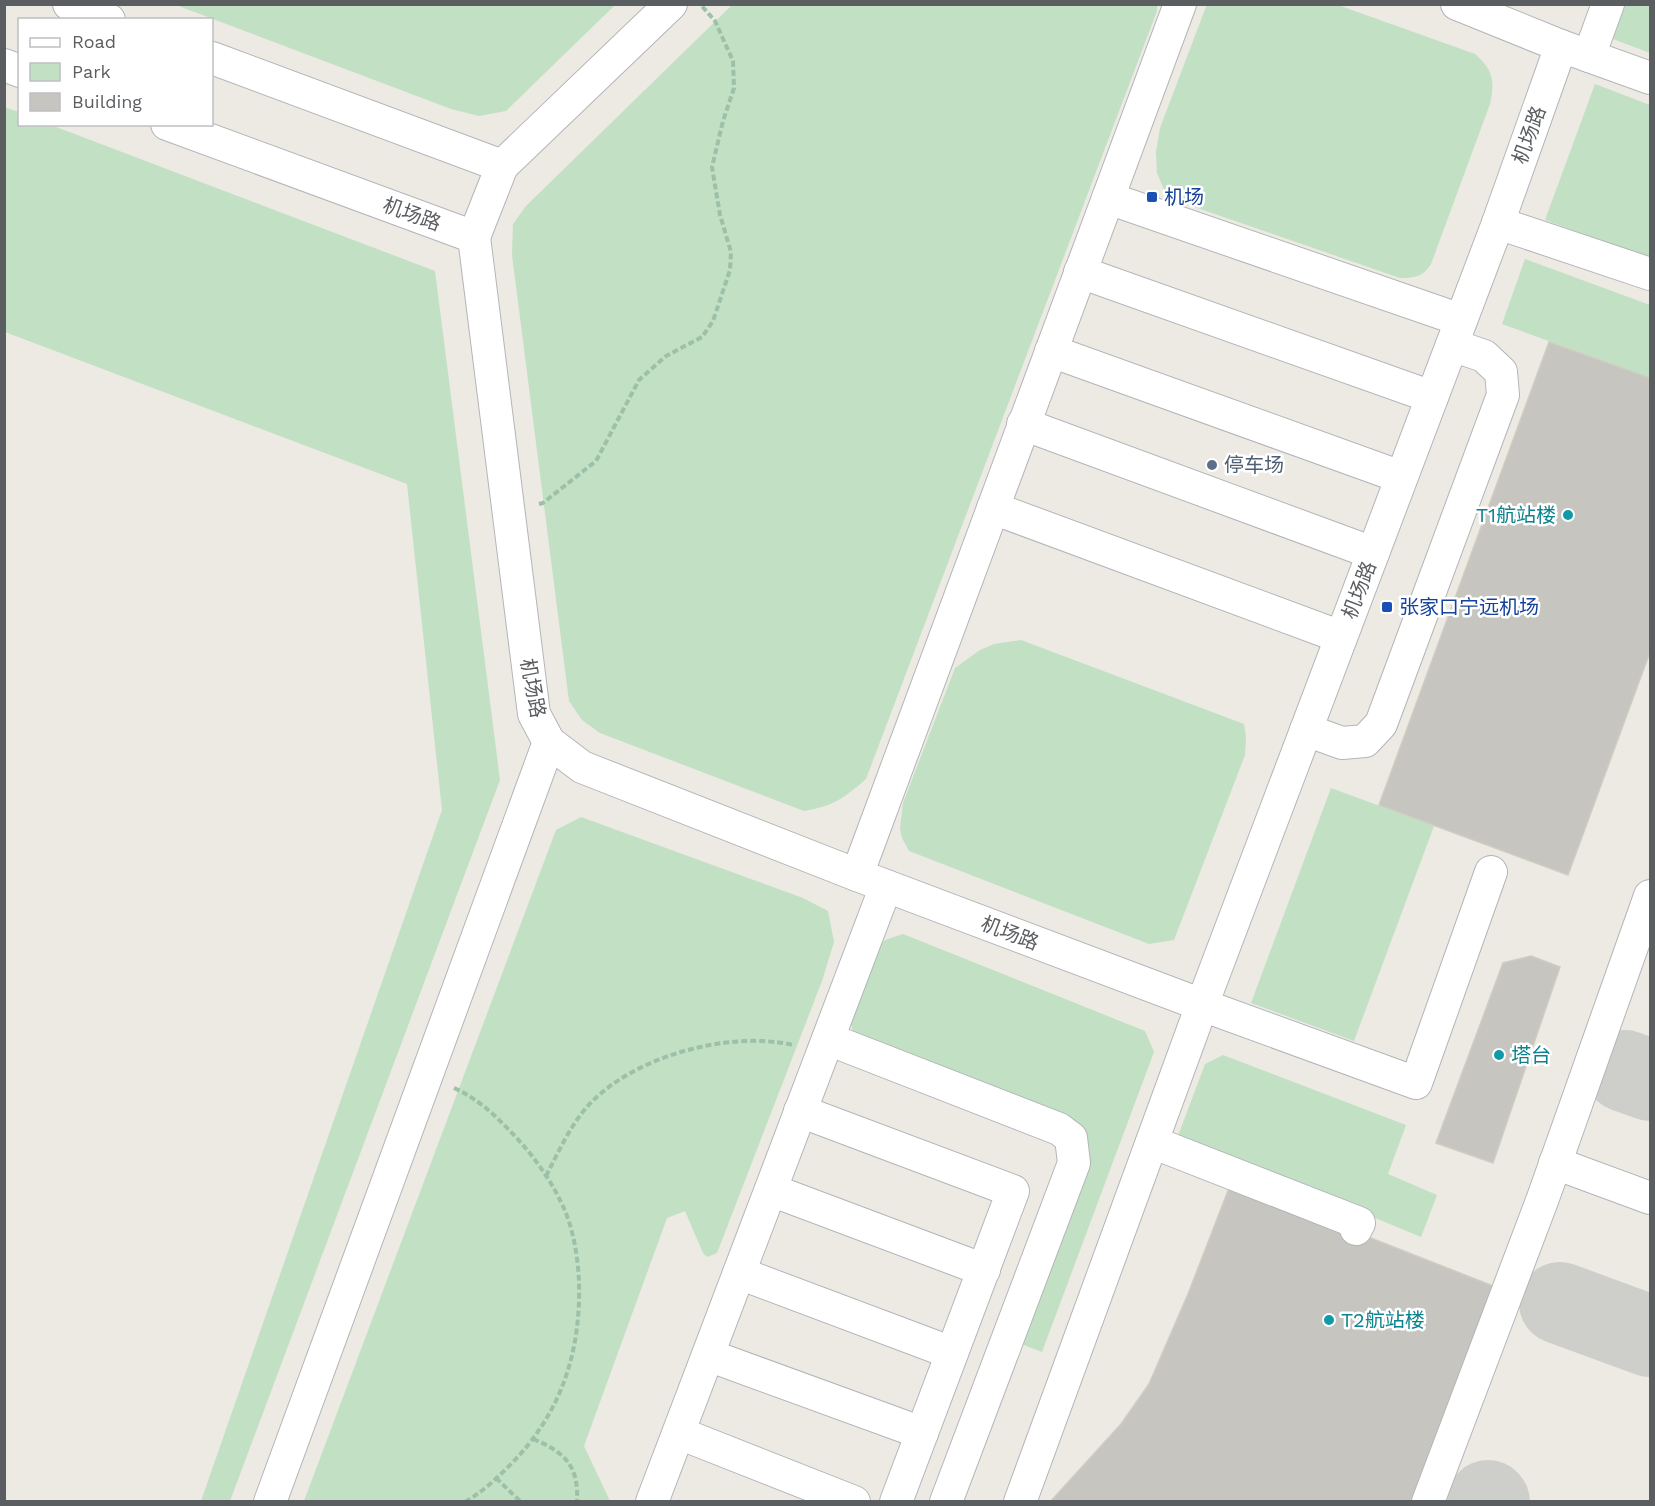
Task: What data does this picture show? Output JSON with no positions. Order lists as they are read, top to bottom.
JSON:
{
  "streets": {
    "street": ["机场路"]
  },
  "places": {
    "transit": ["机场", "张家口宁远机场"],
    "other": [
      "停车场",
      "T1航站楼",
      "塔台",
      "T2航站楼"
    ]
  },
  "legend": ["Road", "Park", "Building"]
}
